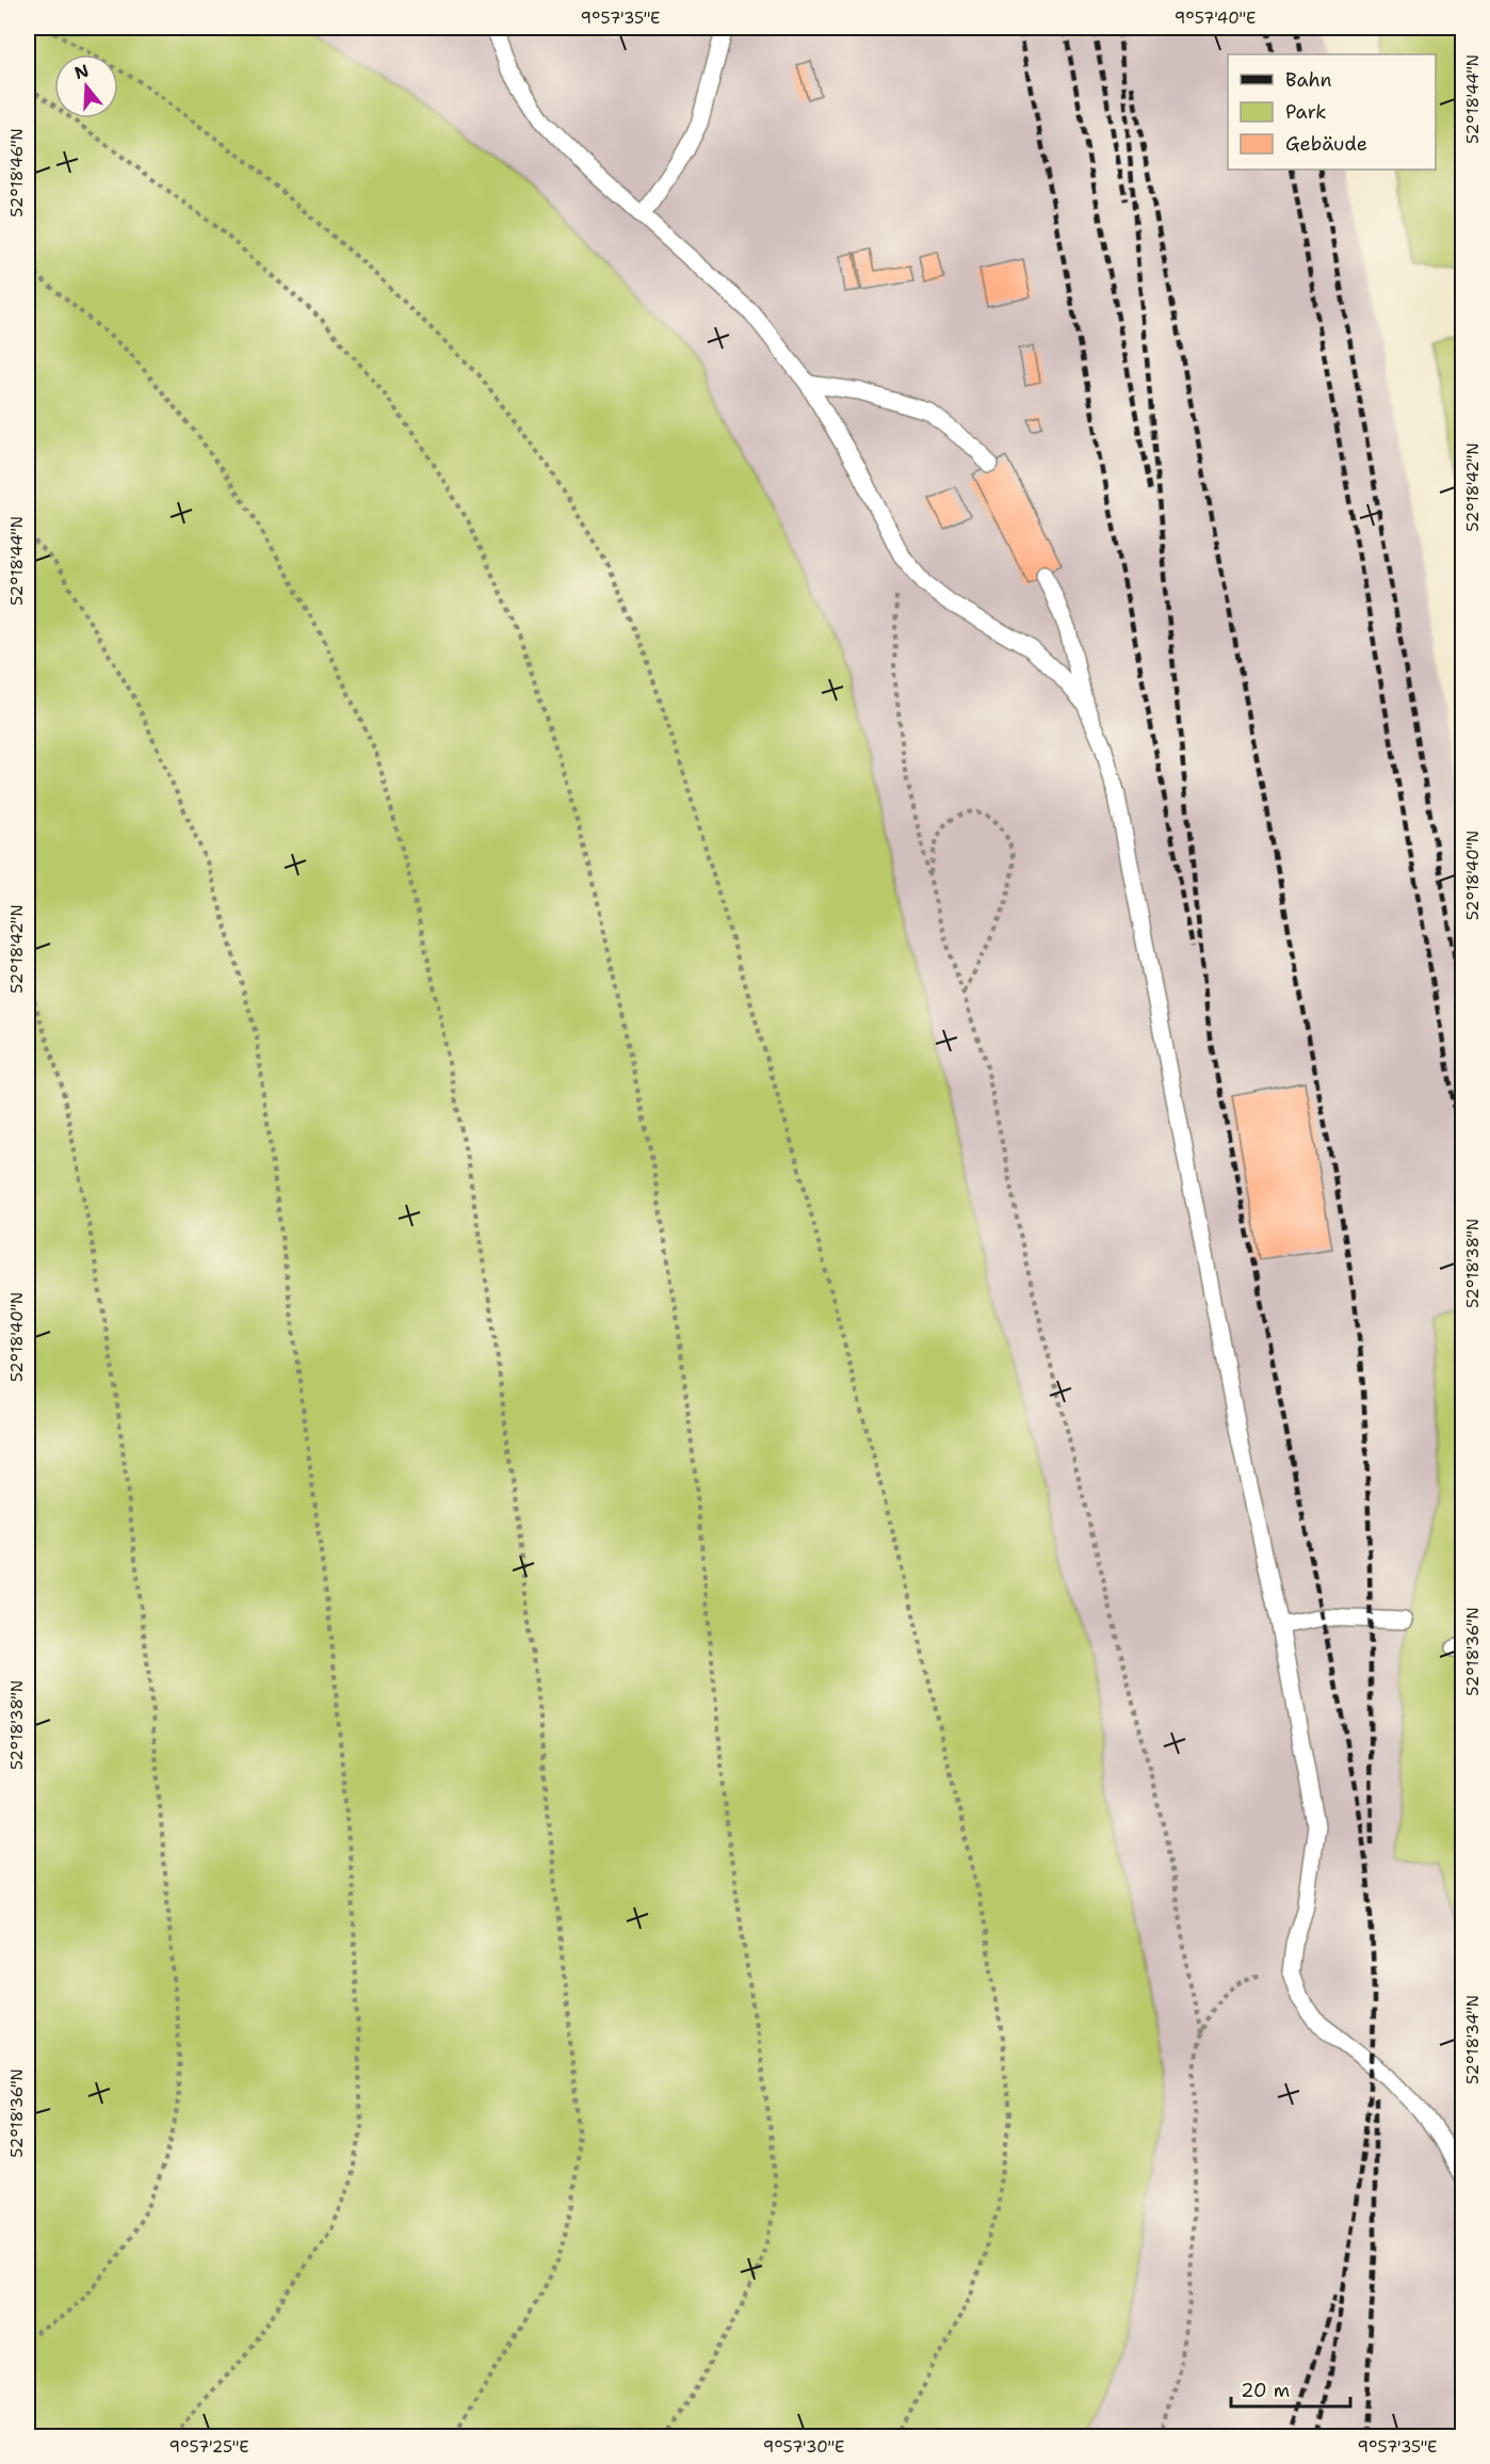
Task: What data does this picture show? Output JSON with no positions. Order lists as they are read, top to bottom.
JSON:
{
  "legend": ["Bahn", "Park", "Gebäude"],
  "scale_bar": "20 m",
  "north": "top",
  "coordinates": [
    "9°57'35\"E",
    "9°57'40\"E",
    "52°18'44\"N",
    "52°18'46\"N",
    "52°18'42\"N",
    "52°18'40\"N",
    "52°18'38\"N",
    "52°18'36\"N",
    "52°18'34\"N",
    "9°57'25\"E",
    "9°57'30\"E"
  ]
}
